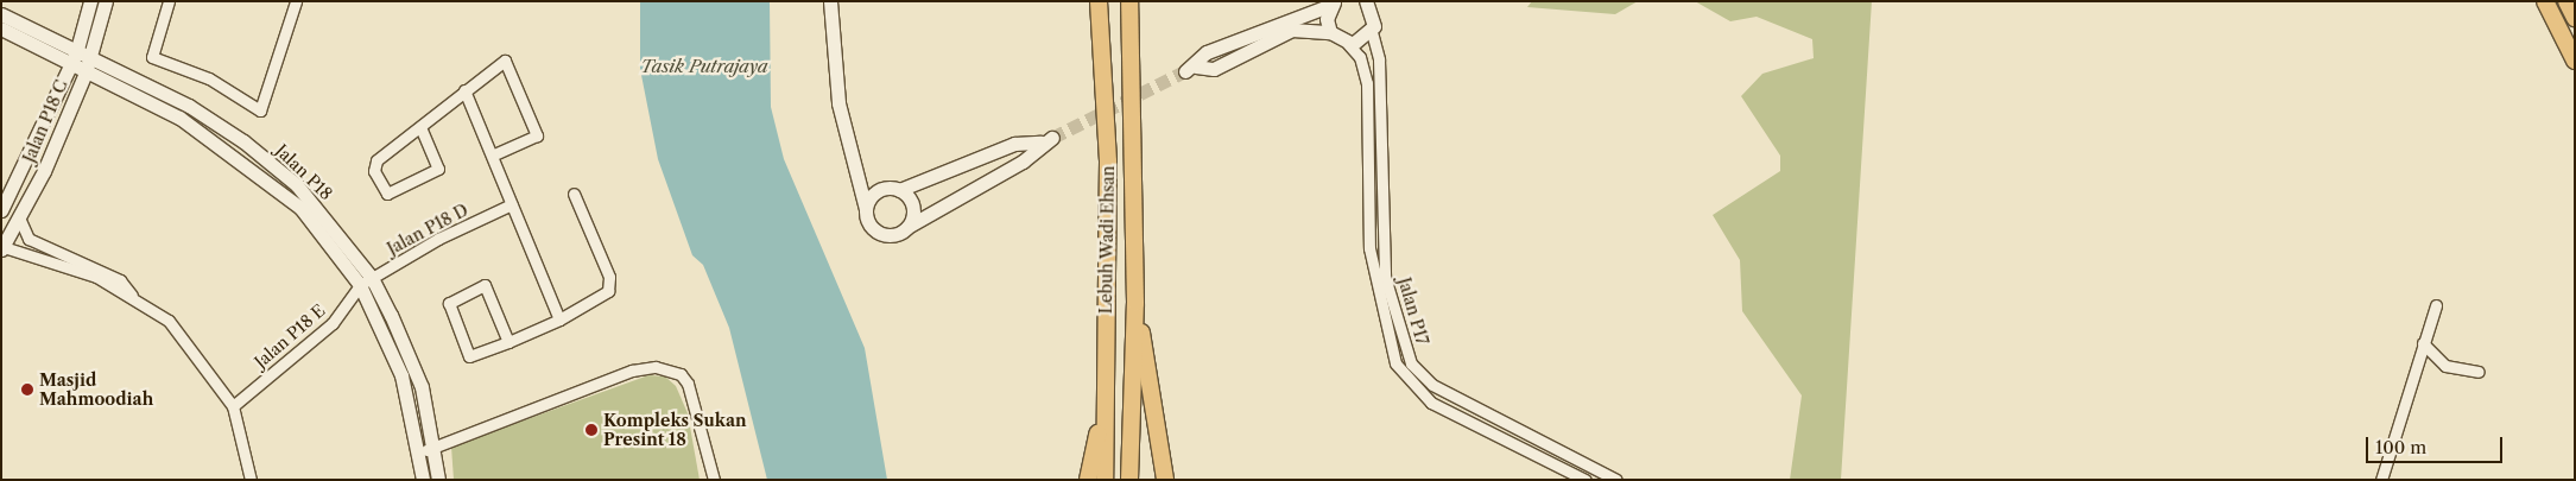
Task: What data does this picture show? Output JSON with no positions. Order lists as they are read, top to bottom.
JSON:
{
  "streets": {
    "main road": ["Lebuh Wadi Ehsan"],
    "street": [
      "Jalan P18 C",
      "Jalan P18",
      "Jalan P18 D",
      "Jalan P17",
      "Jalan P18 E"
    ]
  },
  "crossings": [
    ["Jalan P18 C", "Jalan P18"],
    ["Jalan P18", "Jalan P18 D"],
    ["Jalan P18", "Jalan P18 E"],
    ["Jalan P18 D", "Jalan P18 E"]
  ],
  "water": ["Tasik Putrajaya"],
  "places": ["Masjid Mahmoodiah", "Kompleks Sukan Presint 18"],
  "scale_bar": "100 m"
}
